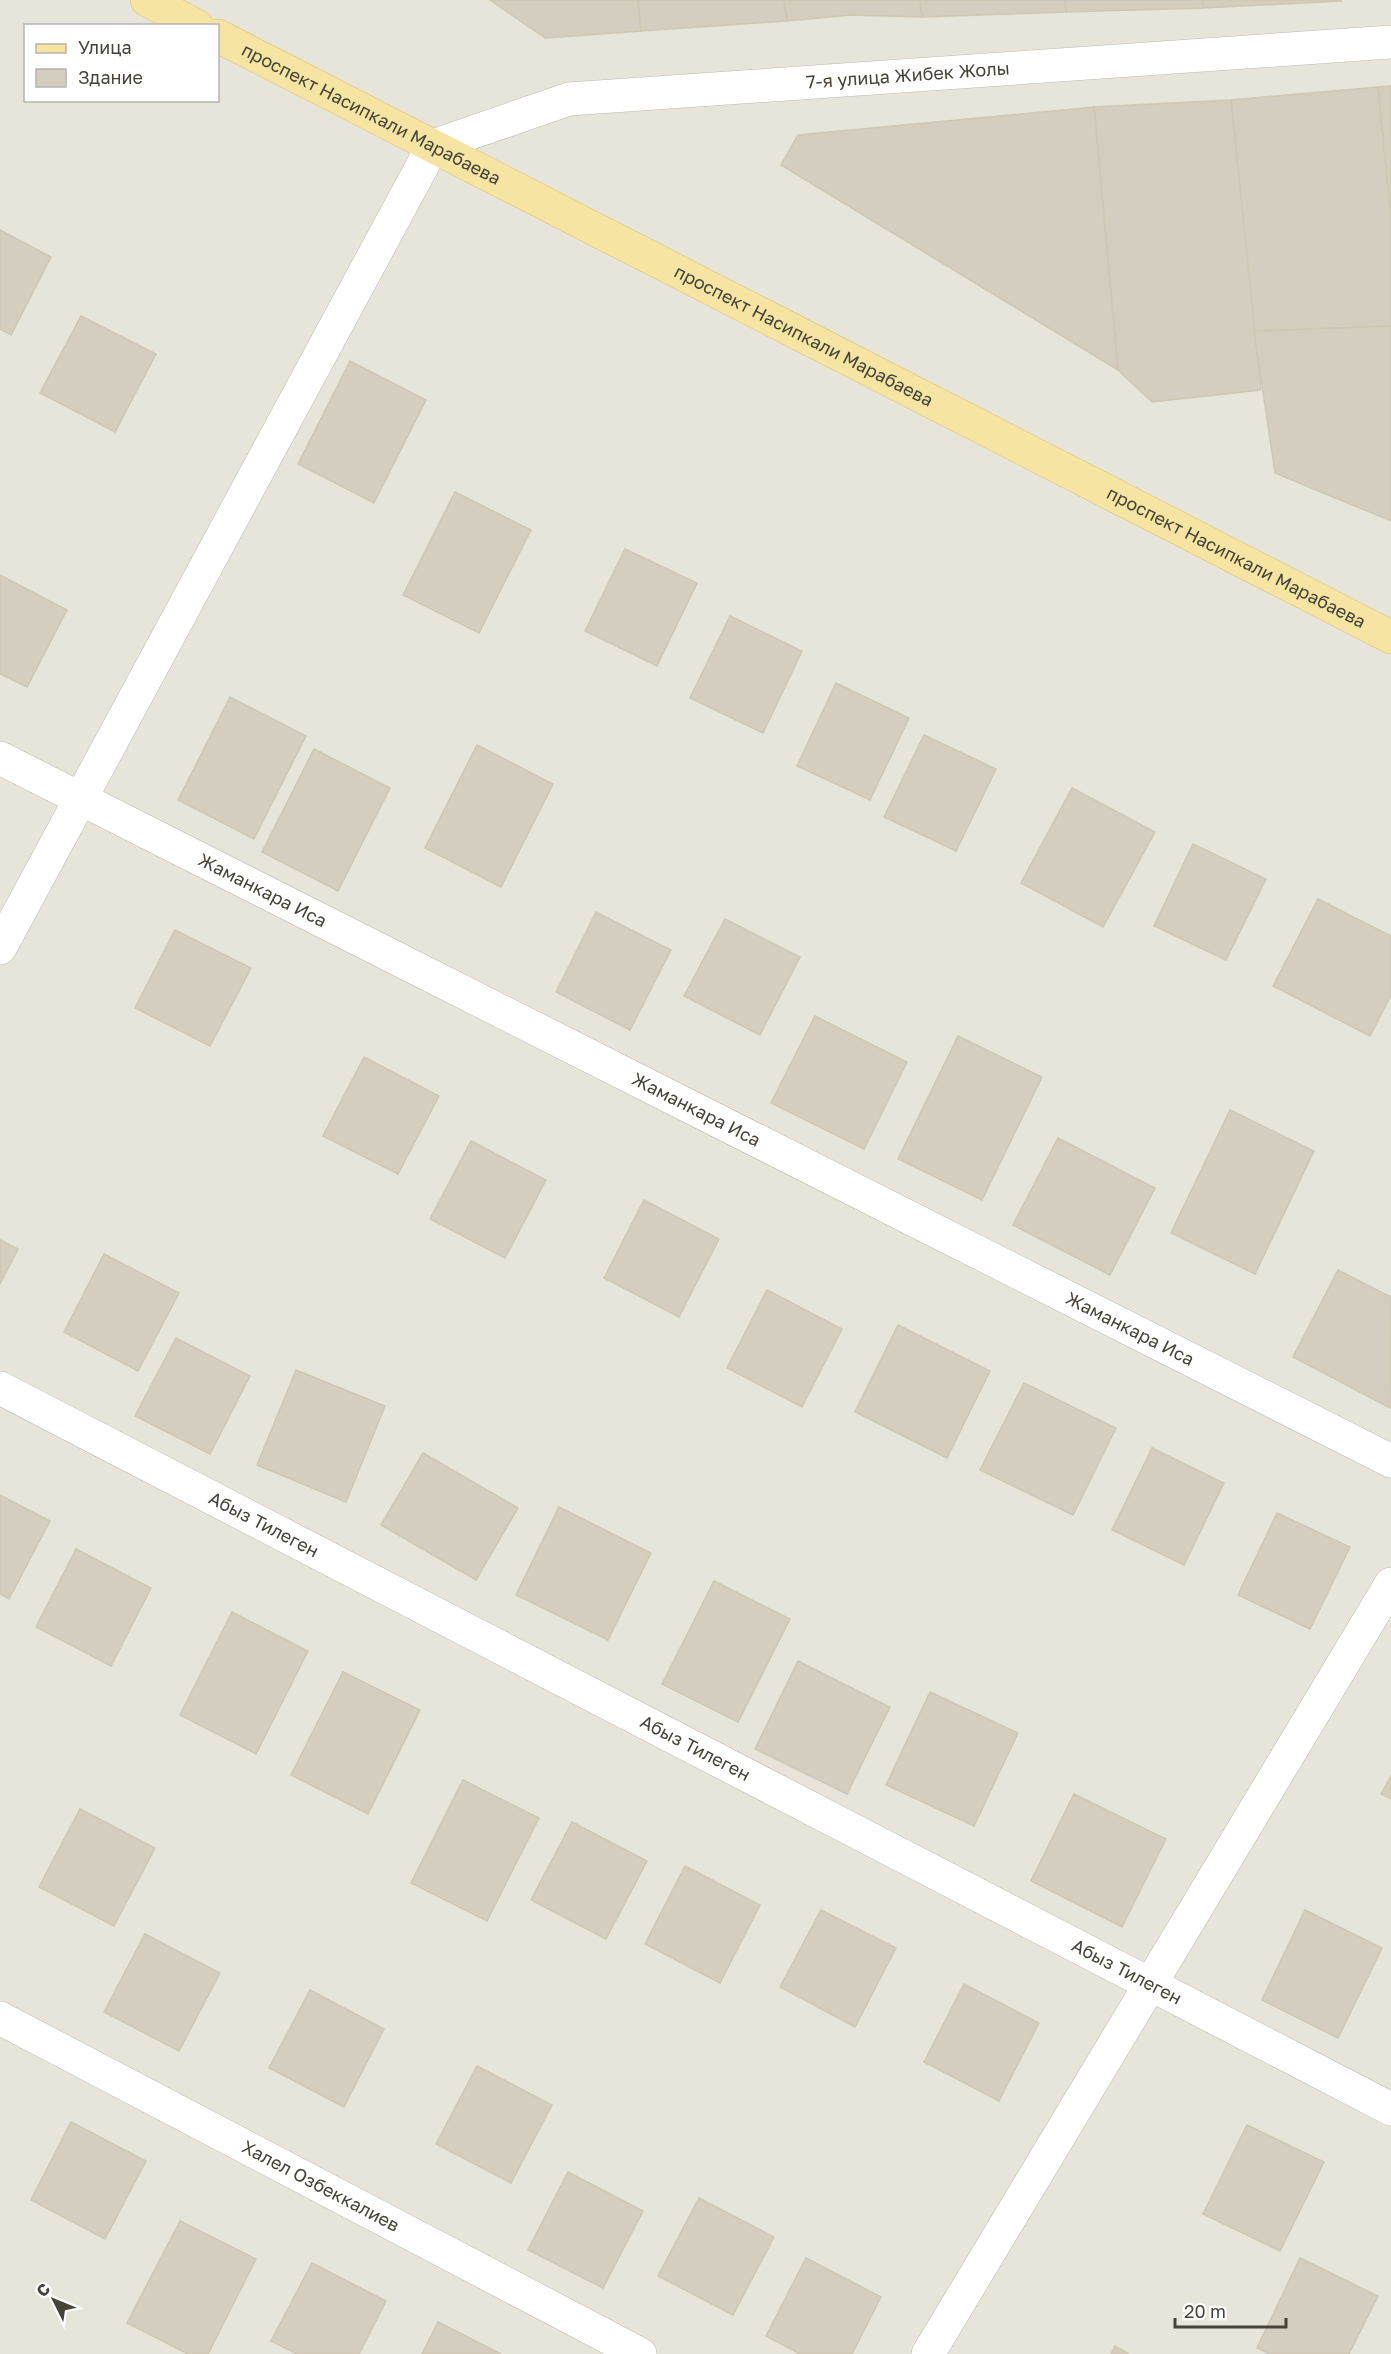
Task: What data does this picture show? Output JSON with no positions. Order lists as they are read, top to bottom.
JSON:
{
  "streets": {
    "main road": ["проспект Насипкали Марабаева"],
    "street": [
      "7-я улица Жибек Жолы",
      "Жаманкара Иса",
      "Абыз Тилеген",
      "Халел Озбеккалиев"
    ]
  },
  "crossings": [
    ["7-я улица Жибек Жолы", "проспект Насипкали Марабаева"]
  ],
  "legend": ["Улица", "Здание"],
  "scale_bar": "20 m",
  "north": "top left"
}
